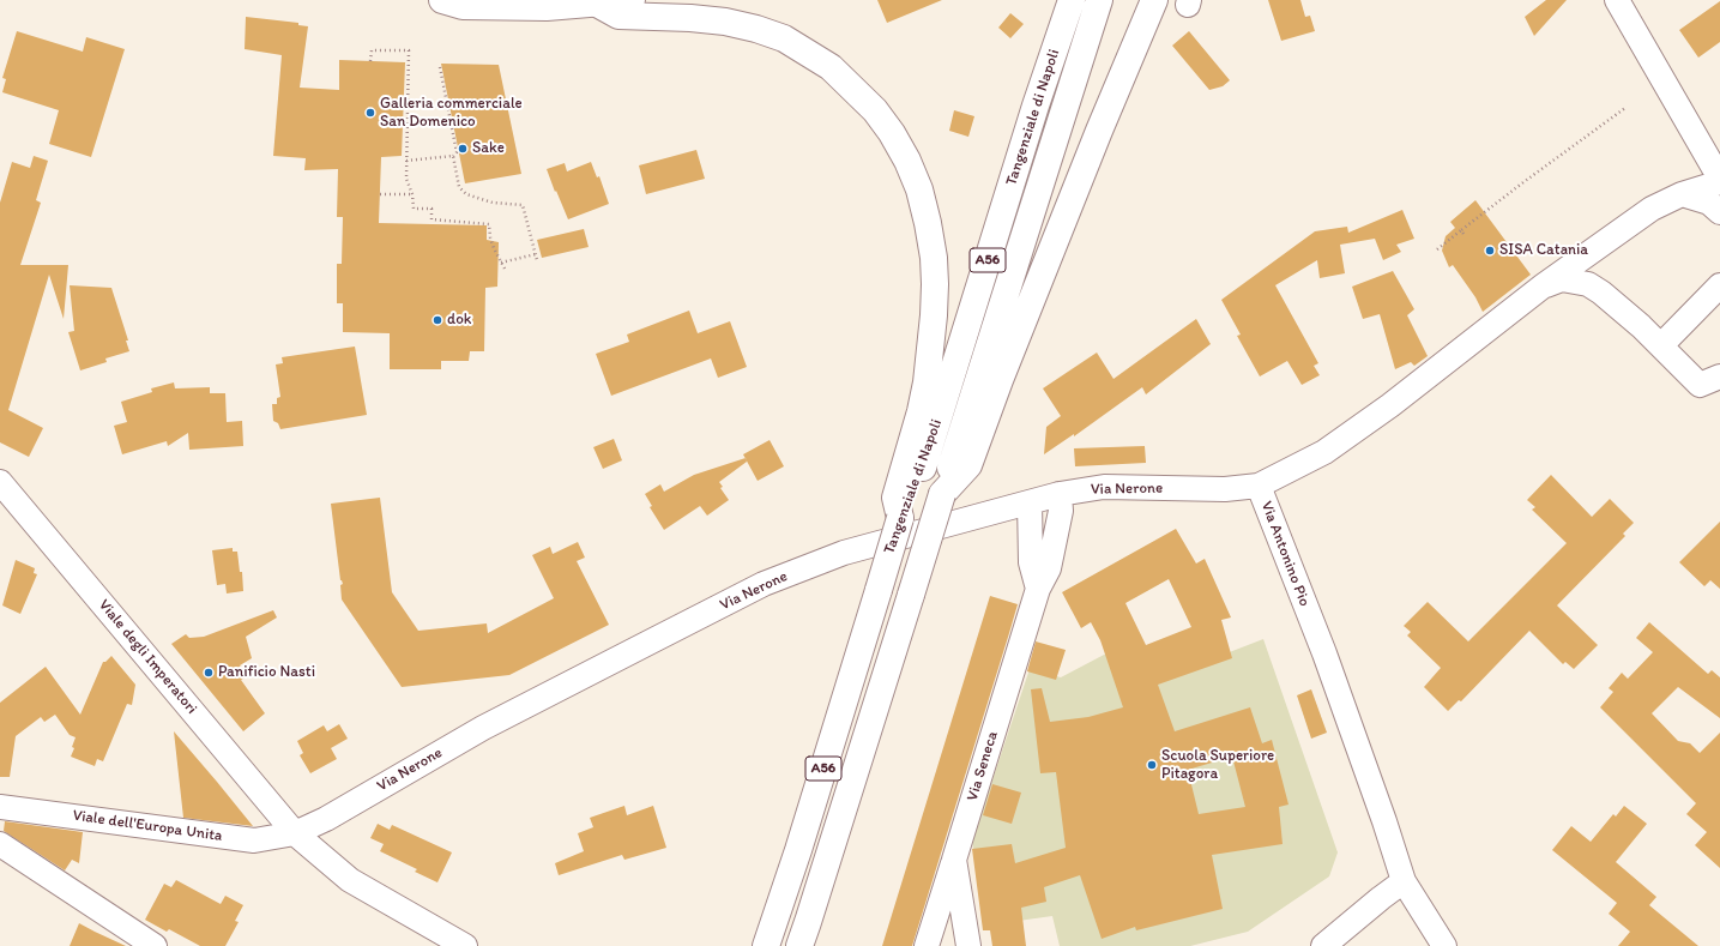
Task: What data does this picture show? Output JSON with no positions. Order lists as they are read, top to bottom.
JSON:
{
  "streets": {
    "main road": ["Tangenziale di Napoli", "A56"],
    "street": [
      "Via Nerone",
      "Via Antonino Pio",
      "Viale degli Imperatori",
      "Via Seneca",
      "Viale dell'Europa Unita"
    ]
  },
  "crossings": [
    ["Via Nerone", "Via Antonino Pio"],
    ["Via Nerone", "Viale degli Imperatori"],
    ["Via Nerone", "Via Seneca"],
    ["Via Nerone", "Viale dell'Europa Unita"],
    ["Viale degli Imperatori", "Viale dell'Europa Unita"]
  ],
  "places": [
    "Galleria commerciale San Domenico",
    "Sake",
    "SISA Catania",
    "dok",
    "Panificio Nasti",
    "Scuola Superiore Pitagora"
  ]
}
